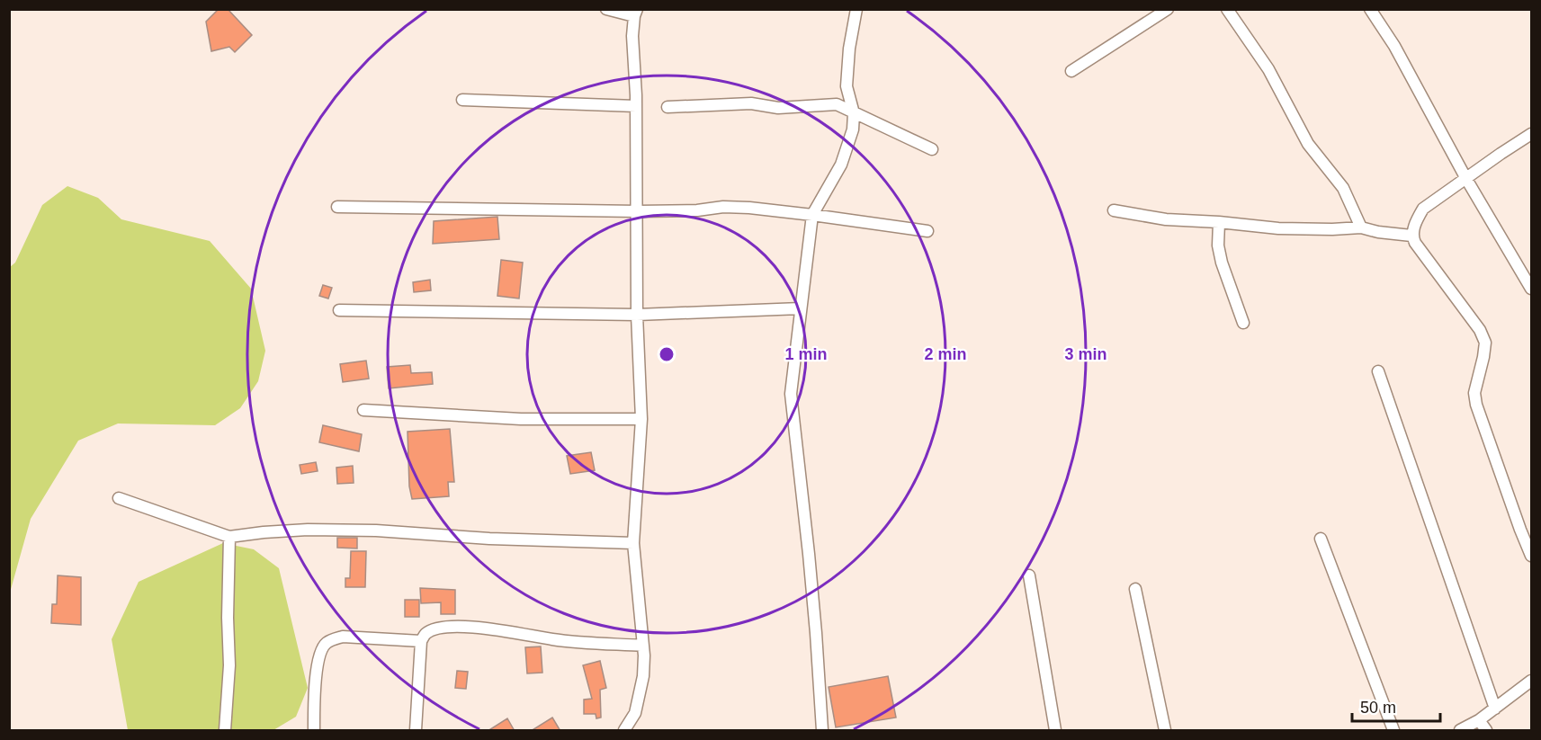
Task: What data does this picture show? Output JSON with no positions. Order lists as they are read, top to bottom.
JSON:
{
  "scale_bar": "50 m",
  "rings": ["1 min", "2 min", "3 min"]
}
